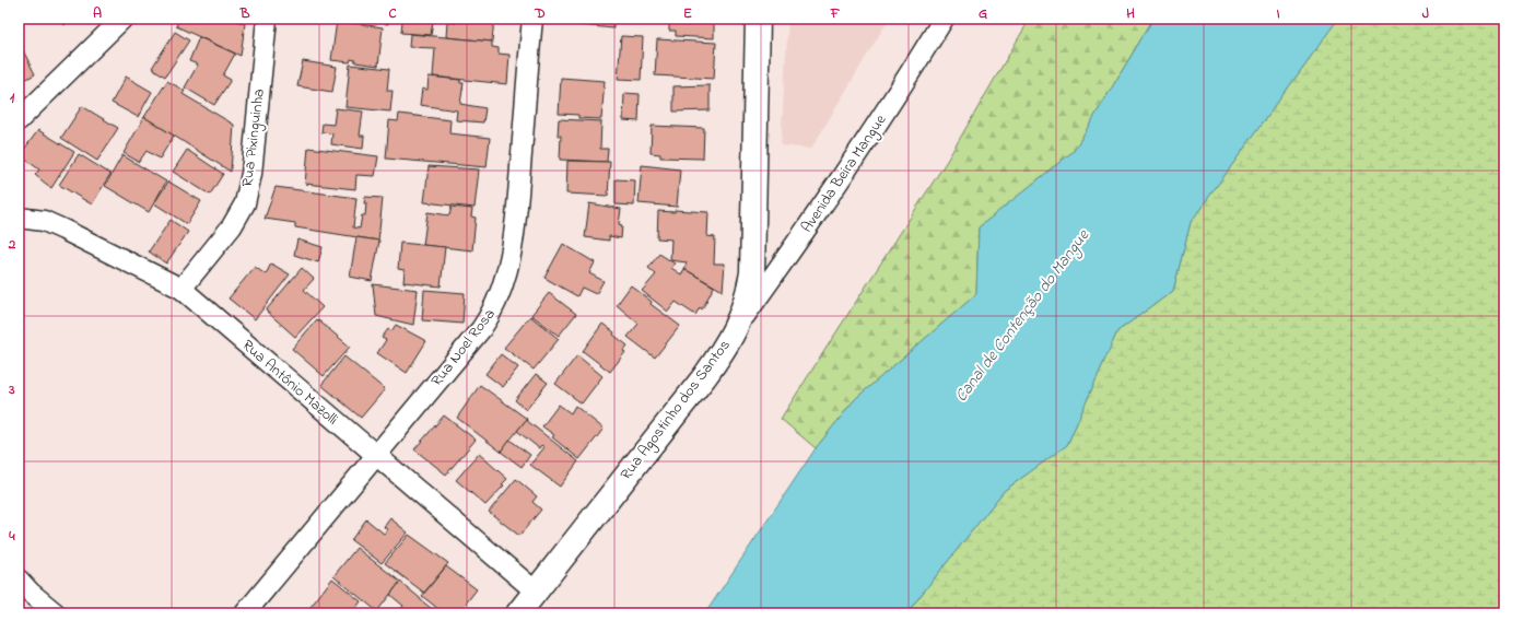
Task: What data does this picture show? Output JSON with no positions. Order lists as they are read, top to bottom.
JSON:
{
  "streets": {
    "street": [
      "Rua Pixinguinha",
      "Avenida Beira Mangue",
      "Rua Noel Rosa",
      "Rua Antônio Mazolli",
      "Rua Agostinho dos Santos"
    ]
  },
  "crossings": [
    ["Rua Pixinguinha", "Rua Antônio Mazolli"],
    ["Avenida Beira Mangue", "Rua Agostinho dos Santos"],
    ["Rua Noel Rosa", "Rua Antônio Mazolli"],
    ["Rua Antônio Mazolli", "Rua Agostinho dos Santos"]
  ],
  "water": ["Canal de Contenção do Mangue"],
  "grid": {
    "columns": [
      "A",
      "B",
      "C",
      "D",
      "E",
      "F",
      "G",
      "H",
      "I",
      "J"
    ],
    "rows": [
      "1",
      "2",
      "3",
      "4"
    ]
  }
}
